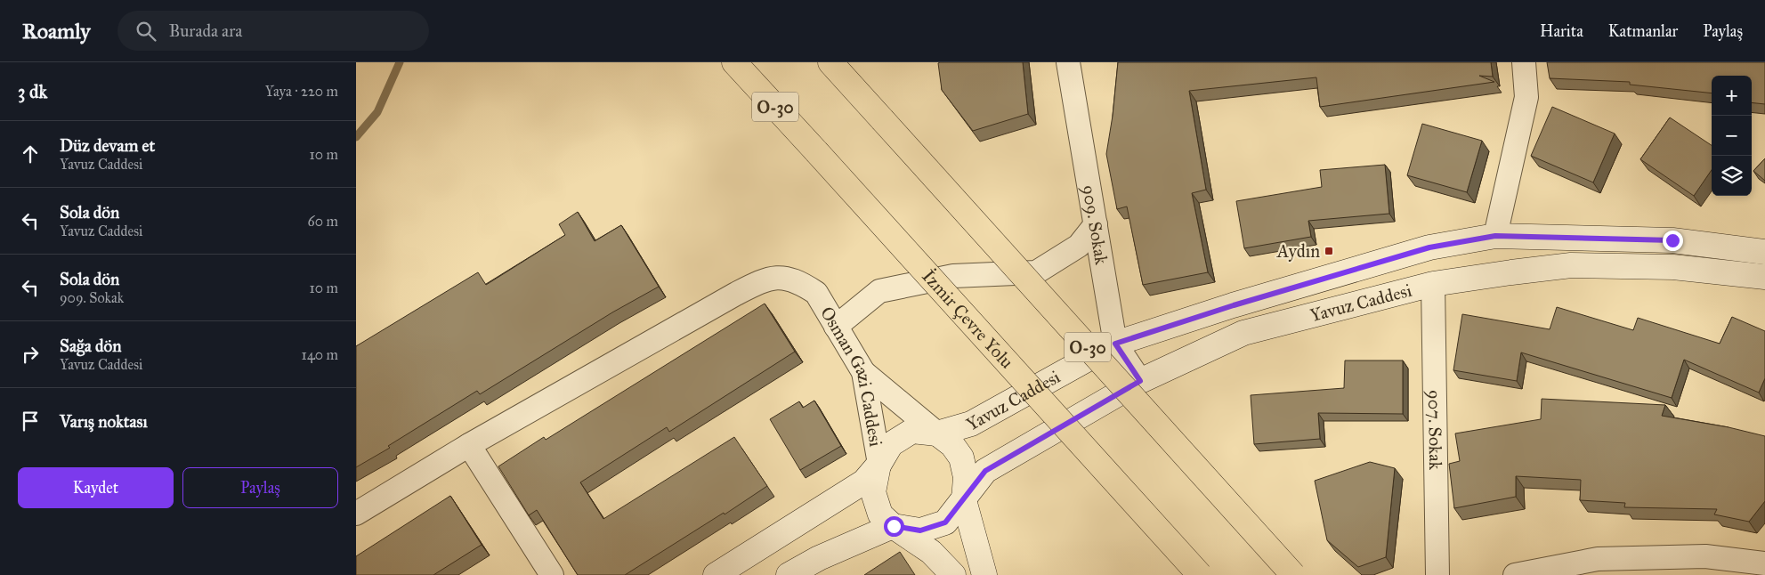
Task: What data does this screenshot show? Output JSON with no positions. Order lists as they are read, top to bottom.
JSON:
{
  "streets": {
    "highway": ["O-30", "İzmir Çevre Yolu"],
    "main road": ["Yavuz Caddesi"],
    "street": ["909. Sokak", "Osman Gazi Caddesi", "907. Sokak"]
  },
  "crossings": [
    ["909. Sokak", "Yavuz Caddesi"],
    ["Yavuz Caddesi", "Osman Gazi Caddesi"],
    ["Yavuz Caddesi", "907. Sokak"]
  ],
  "places": {
    "transit": ["Aydın"]
  },
  "page": {
    "header": "Roamly",
    "search": "Burada ara",
    "nav": ["Harita", "Katmanlar", "Paylaş"],
    "heading": ["3 dk", "Yaya · 220 m"],
    "map_buttons": ["+", "−"],
    "list": [
      ["Düz devam et", "Yavuz Caddesi", "10 m"],
      ["Sola dön", "Yavuz Caddesi", "60 m"],
      ["Sola dön", "909. Sokak", "10 m"],
      ["Sağa dön", "Yavuz Caddesi", "140 m"],
      "Varış noktası"
    ],
    "buttons": ["Kaydet", "Paylaş"]
  }
}
